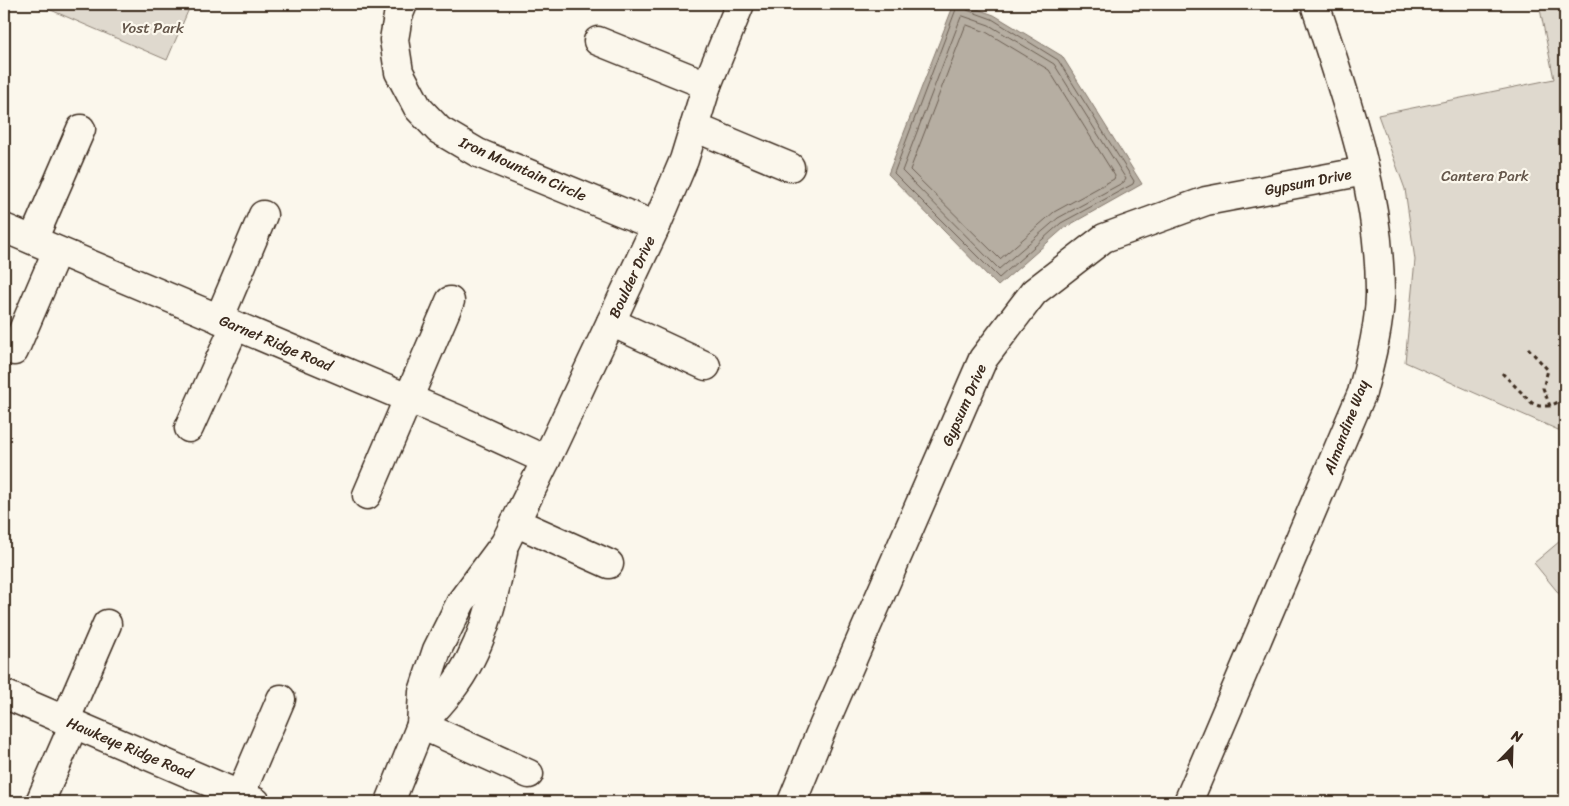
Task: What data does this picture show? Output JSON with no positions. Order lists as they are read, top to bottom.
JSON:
{
  "streets": {
    "street": [
      "Iron Mountain Circle",
      "Gypsum Drive",
      "Boulder Drive",
      "Garnet Ridge Road",
      "Almandine Way",
      "Hawkeye Ridge Road"
    ]
  },
  "crossings": [
    ["Iron Mountain Circle", "Boulder Drive"],
    ["Gypsum Drive", "Almandine Way"],
    ["Boulder Drive", "Garnet Ridge Road"]
  ],
  "parks": ["Yost Park", "Cantera Park"],
  "north": "top right"
}
